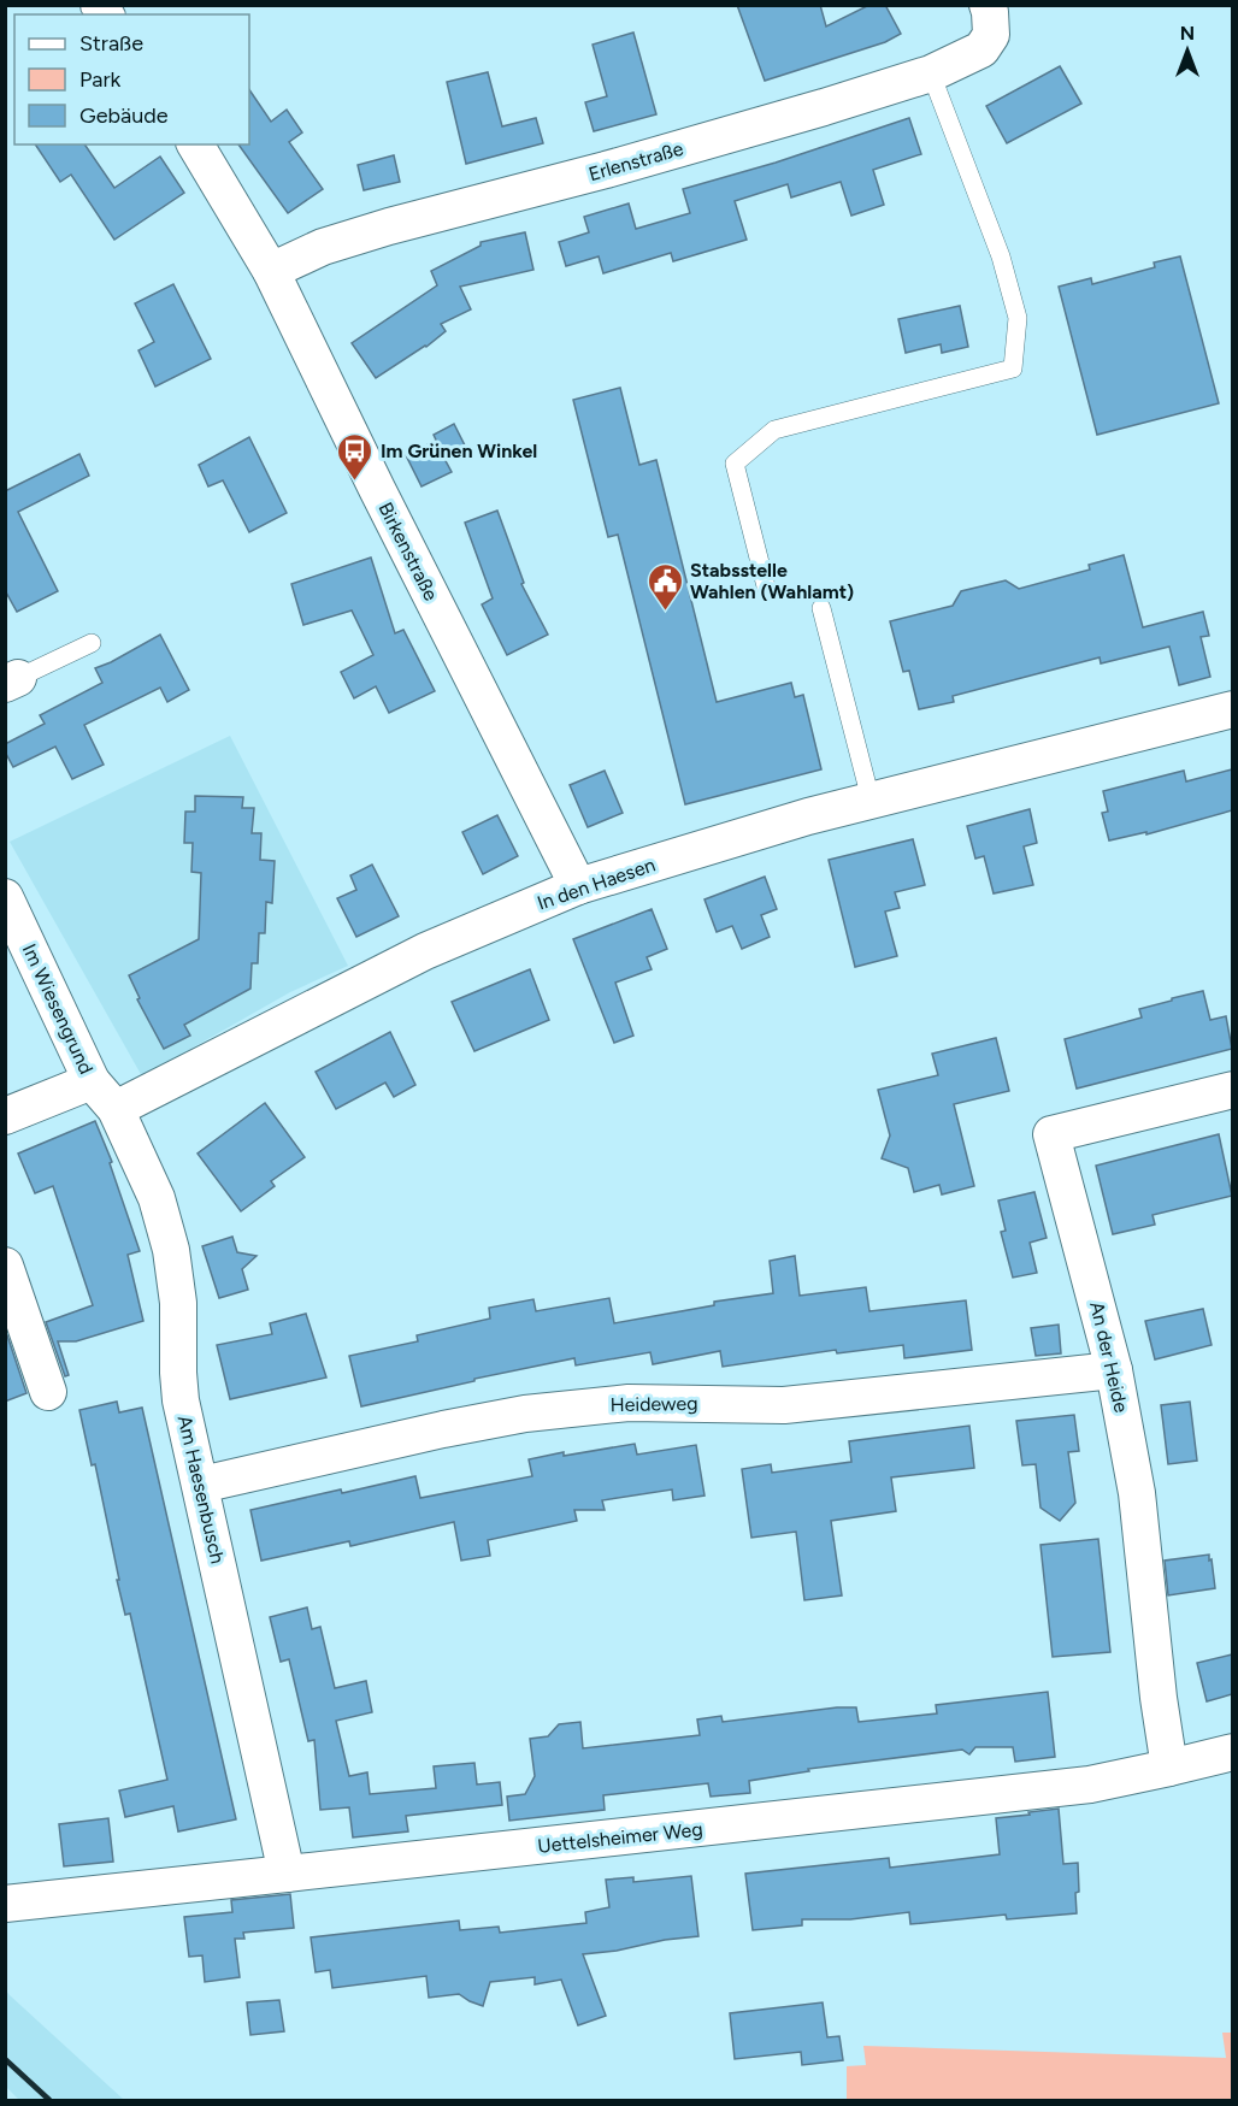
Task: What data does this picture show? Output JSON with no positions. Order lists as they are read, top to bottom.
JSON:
{
  "streets": {
    "street": [
      "Erlenstraße",
      "Birkenstraße",
      "In den Haesen",
      "Im Wiesengrund",
      "An der Heide",
      "Heideweg",
      "Am Haesenbusch",
      "Uettelsheimer Weg"
    ]
  },
  "crossings": [
    ["Erlenstraße", "Birkenstraße"],
    ["Birkenstraße", "In den Haesen"],
    ["In den Haesen", "Am Haesenbusch"],
    ["An der Heide", "Heideweg"],
    ["An der Heide", "Uettelsheimer Weg"],
    ["Heideweg", "Am Haesenbusch"],
    ["Am Haesenbusch", "Uettelsheimer Weg"]
  ],
  "places": {
    "bus stop": ["Im Grünen Winkel"],
    "public building": ["Stabsstelle Wahlen (Wahlamt)"]
  },
  "legend": ["Straße", "Park", "Gebäude"],
  "north": "top"
}
